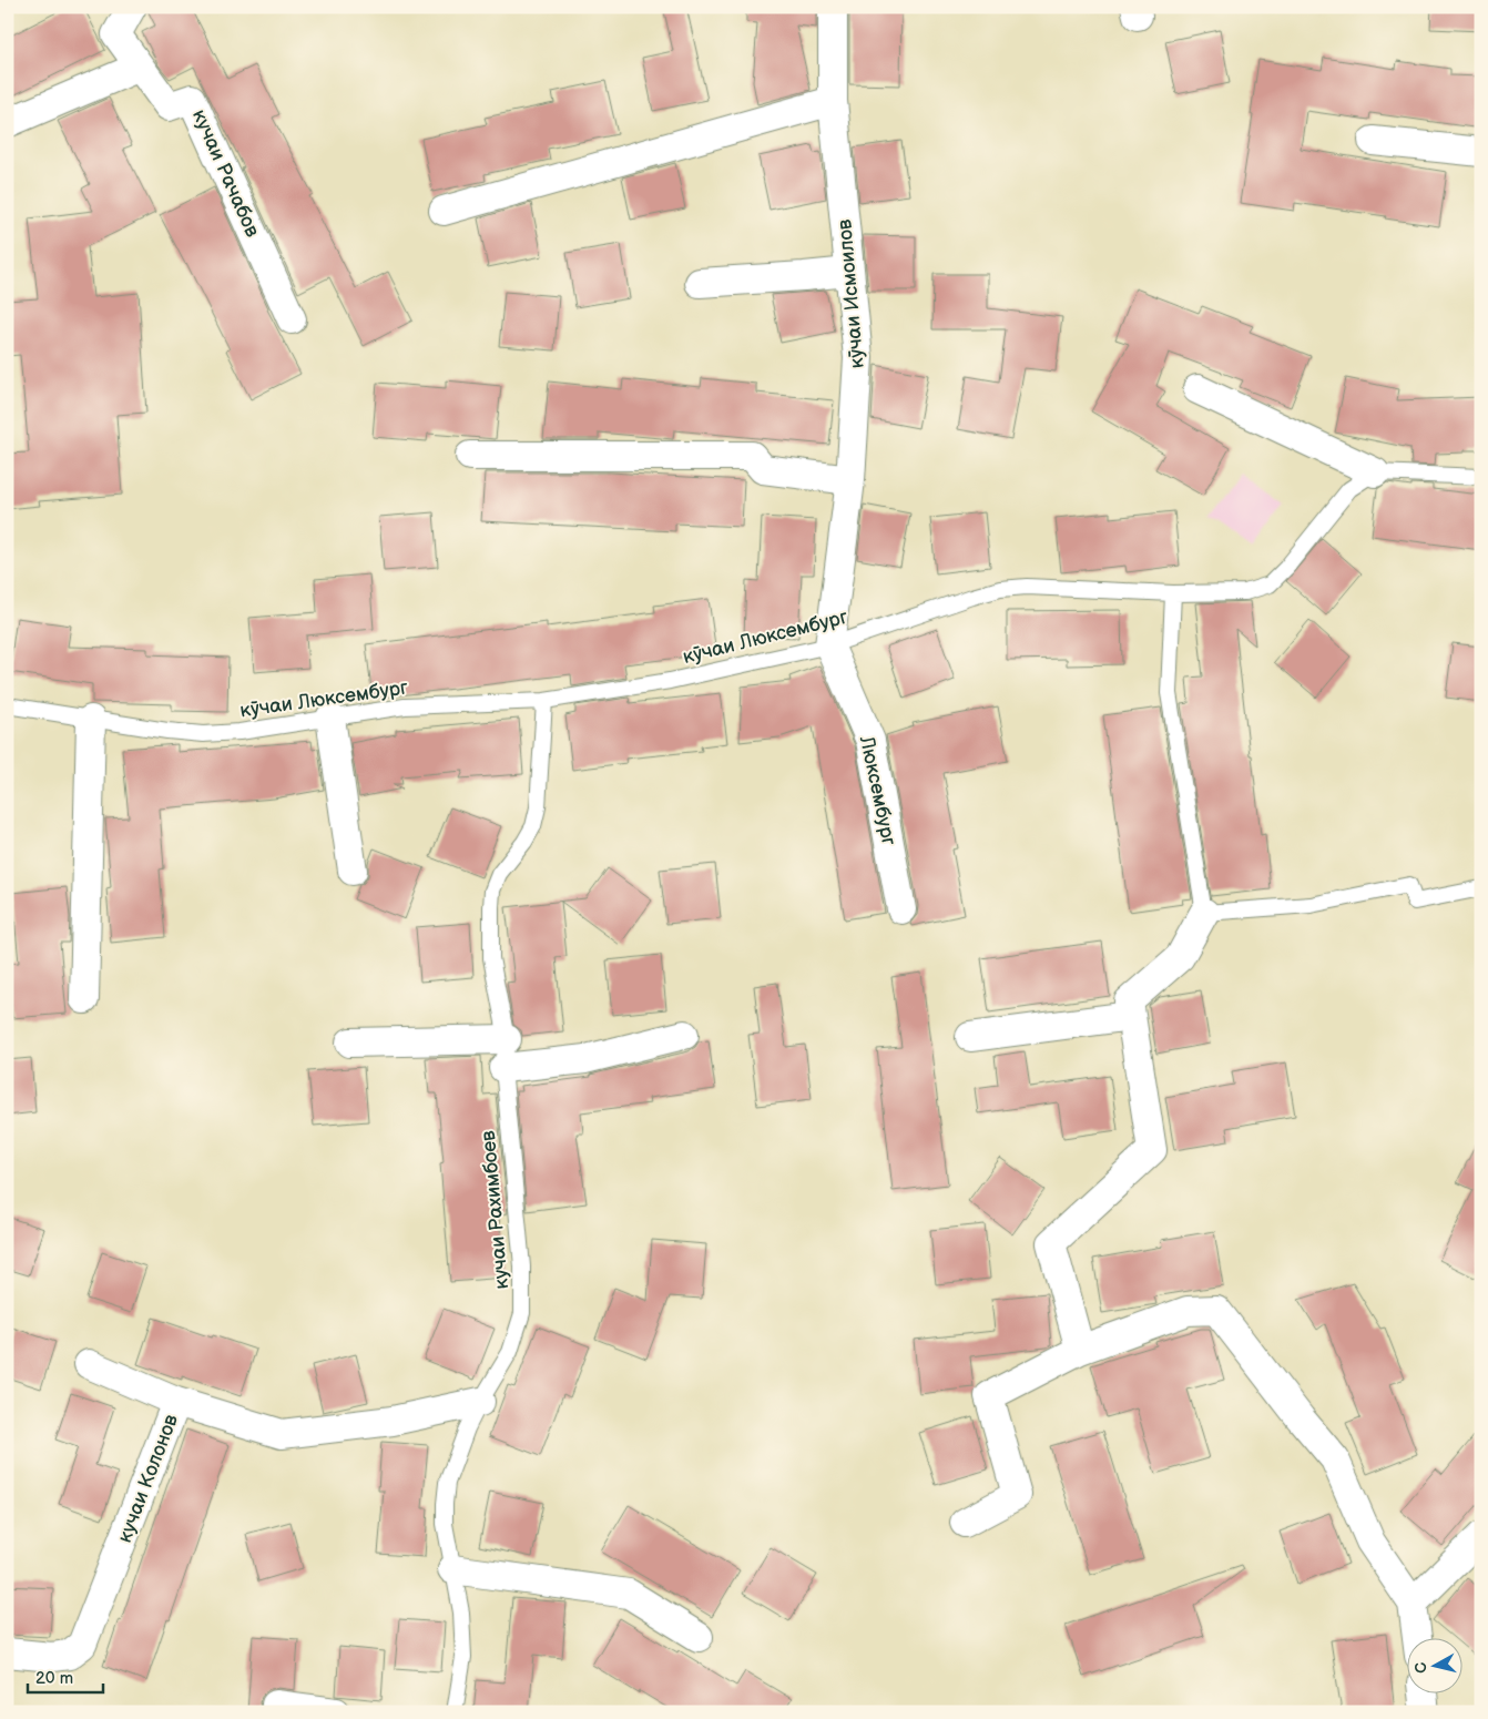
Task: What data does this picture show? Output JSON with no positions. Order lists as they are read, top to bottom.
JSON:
{
  "streets": {
    "street": [
      "кучаи Рачабов",
      "кӯчаи Исмоилов",
      "Люксембург",
      "кучаи Колонов"
    ],
    "lane": ["кӯчаи Люксембург", "кучаи Рахимбоев"]
  },
  "crossings": [
    ["кӯчаи Исмоилов", "кӯчаи Люксембург"],
    ["кӯчаи Исмоилов", "Люксембург"],
    ["кӯчаи Люксембург", "Люксембург"],
    ["кӯчаи Люксембург", "кучаи Рахимбоев"],
    ["кучаи Рахимбоев", "кучаи Колонов"]
  ],
  "scale_bar": "20 m",
  "north": "left"
}
